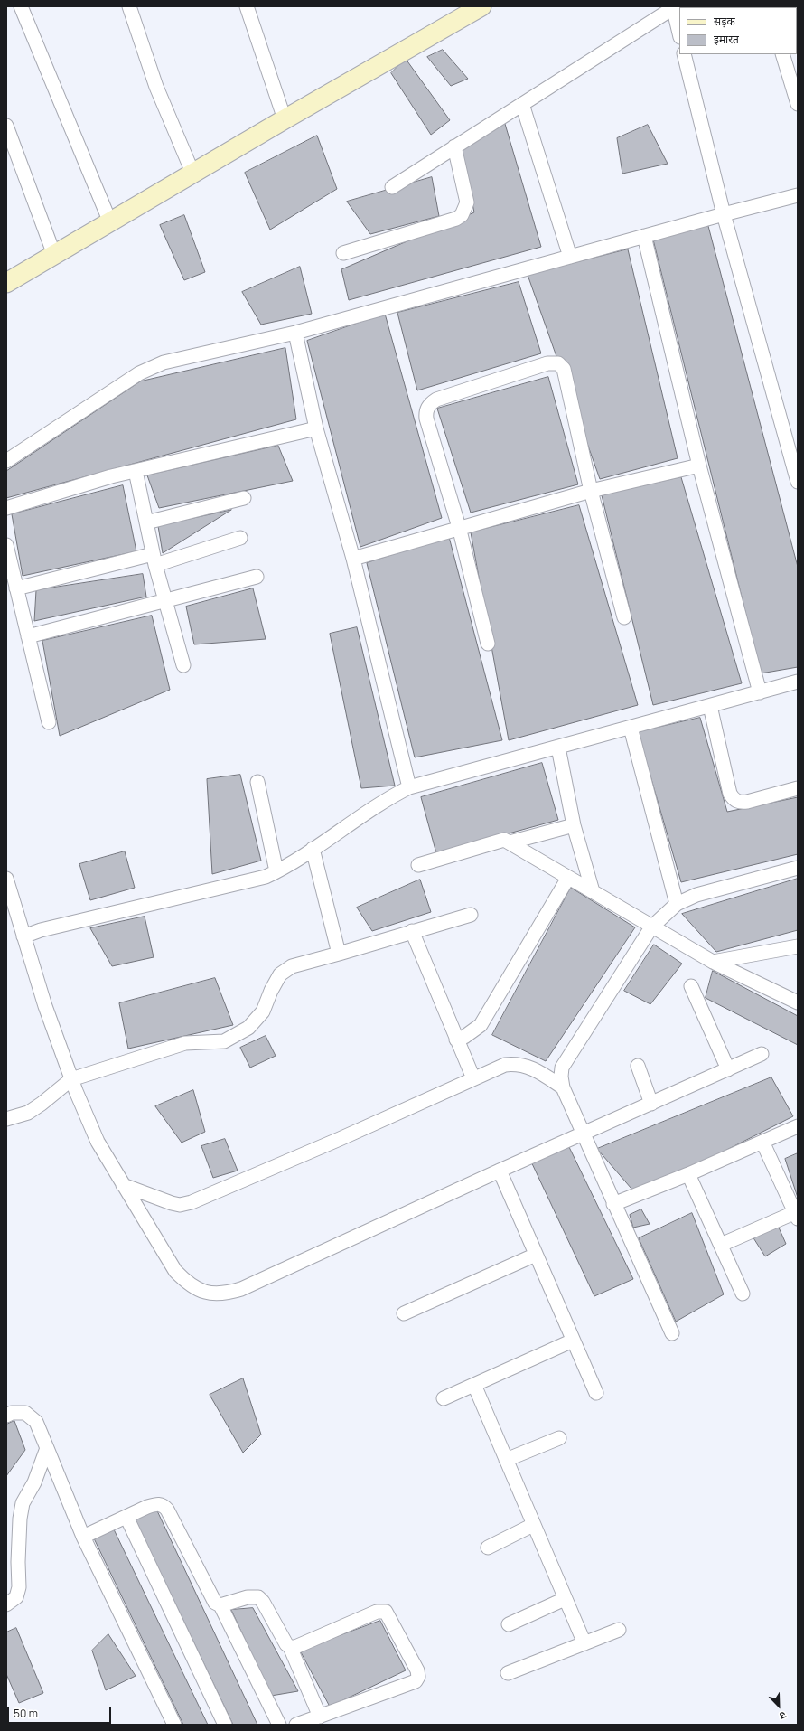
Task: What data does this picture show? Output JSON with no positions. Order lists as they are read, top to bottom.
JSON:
{
  "legend": ["सड़क", "इमारत"],
  "scale_bar": "50 m",
  "north": "bottom right"
}
